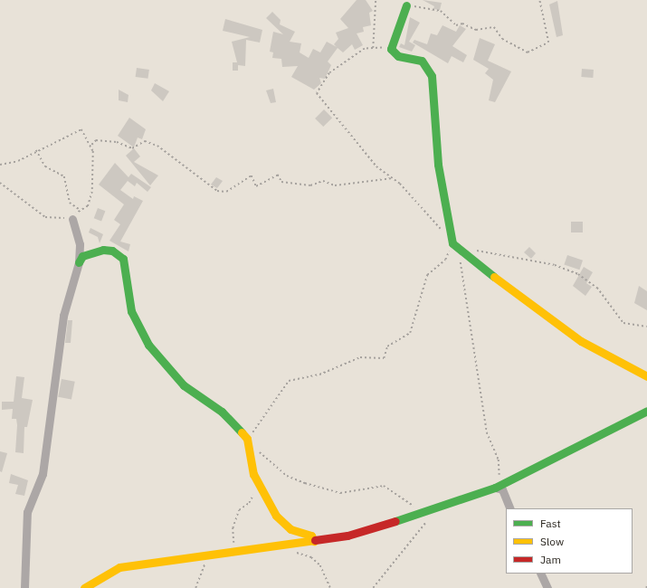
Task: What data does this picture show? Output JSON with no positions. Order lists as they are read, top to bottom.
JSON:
{
  "legend": ["Fast", "Slow", "Jam"]
}
